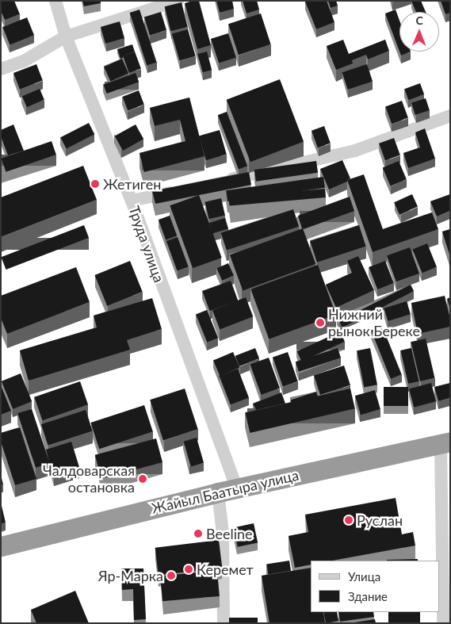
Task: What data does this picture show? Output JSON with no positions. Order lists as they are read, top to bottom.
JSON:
{
  "streets": {
    "highway": ["Жайыл Баатыра улица"],
    "street": ["Труда улица"]
  },
  "crossings": [
    ["Труда улица", "Жайыл Баатыра улица"]
  ],
  "places": [
    "Жетиген",
    "Нижний рынок Береке",
    "Чалдоварская остановка",
    "Руслан",
    "Beeline",
    "Керемет",
    "Яр-Марка"
  ],
  "legend": ["Улица", "Здание"],
  "north": "top"
}
